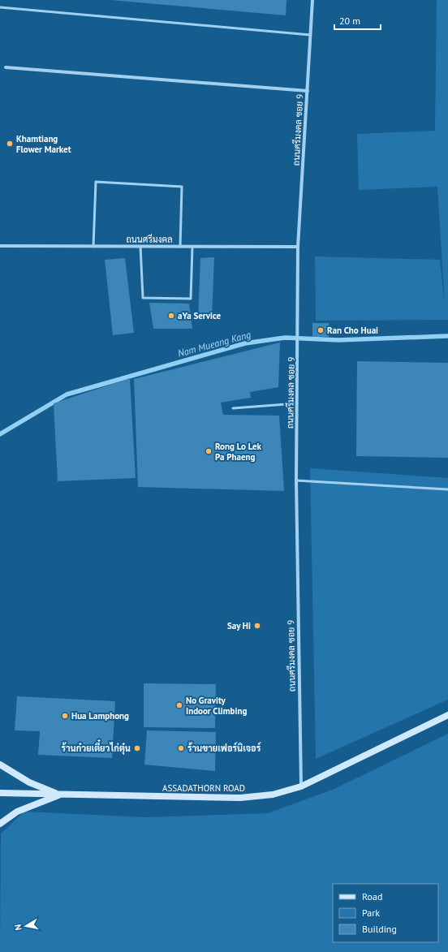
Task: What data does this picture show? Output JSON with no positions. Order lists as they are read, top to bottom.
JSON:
{
  "streets": {
    "street": ["ถนนศรีมงคล ซอย 9", "ถนนศรีมงคล", "ASSADATHORN ROAD"]
  },
  "crossings": [
    ["ถนนศรีมงคล ซอย 9", "ถนนศรีมงคล"],
    ["ถนนศรีมงคล ซอย 9", "ASSADATHORN ROAD"]
  ],
  "water": ["Nam Mueang Kang"],
  "places": [
    "Khamtiang Flower Market",
    "aYa Service",
    "Ran Cho Huai",
    "Rong Lo Lek Pa Phaeng",
    "Say Hi",
    "No Gravity Indoor Climbing",
    "Hua Lamphong",
    "ร้านก๋วยเตี๋ยวไก่ตุ๋น",
    "ร้านขายเฟอร์นิเจอร์"
  ],
  "legend": ["Road", "Park", "Building"],
  "scale_bar": "20 m",
  "north": "left"
}
